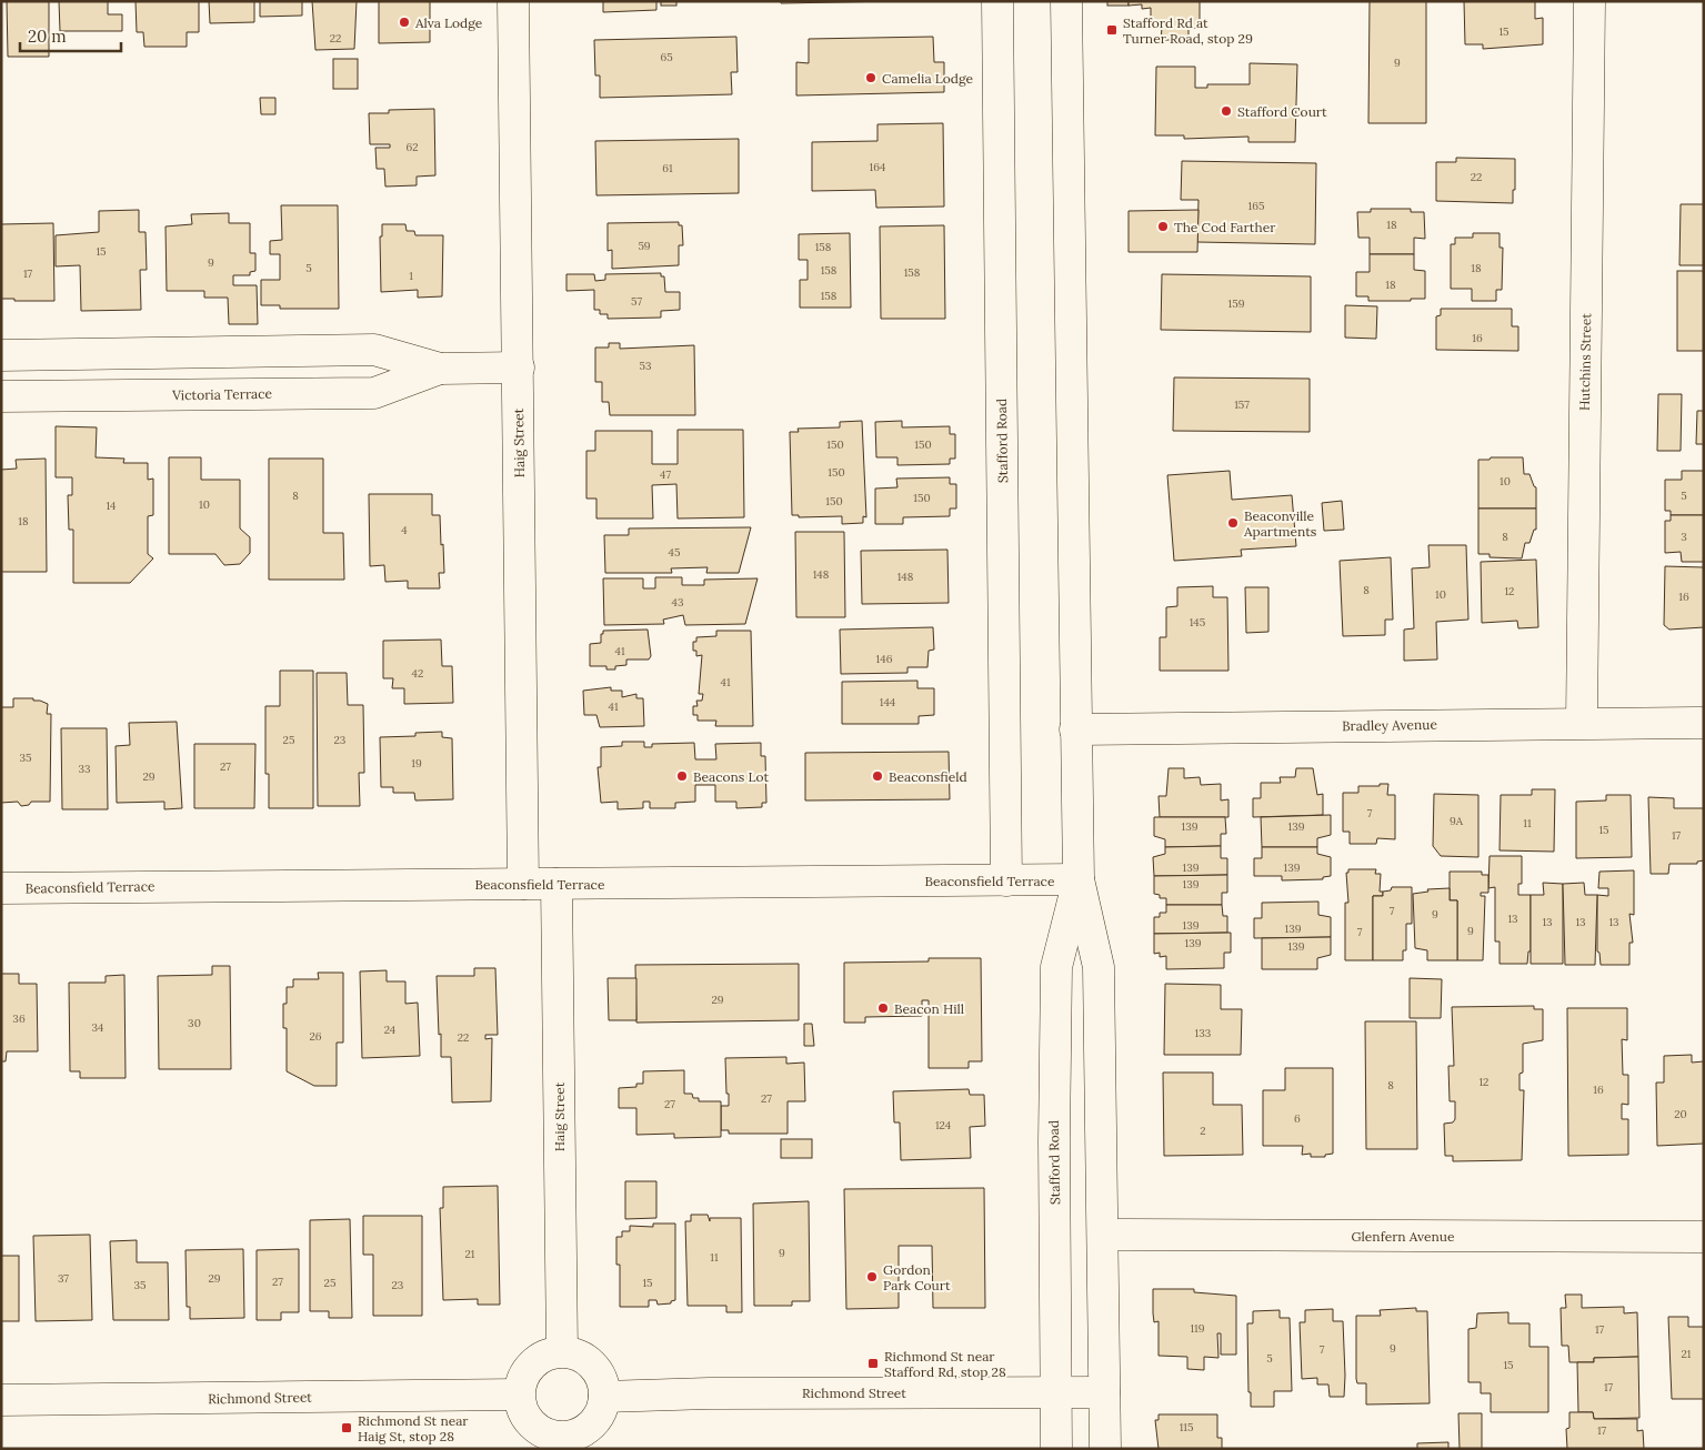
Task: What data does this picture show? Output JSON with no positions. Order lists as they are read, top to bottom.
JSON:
{
  "streets": {
    "main road": [
      "Hutchins Street",
      "Victoria Terrace",
      "Stafford Road",
      "Haig Street",
      "Bradley Avenue",
      "Beaconsfield Terrace",
      "Glenfern Avenue",
      "Richmond Street"
    ]
  },
  "crossings": [
    ["Hutchins Street", "Bradley Avenue"],
    ["Victoria Terrace", "Haig Street"],
    ["Stafford Road", "Bradley Avenue"],
    ["Stafford Road", "Beaconsfield Terrace"],
    ["Stafford Road", "Glenfern Avenue"],
    ["Stafford Road", "Richmond Street"],
    ["Haig Street", "Beaconsfield Terrace"],
    ["Haig Street", "Richmond Street"]
  ],
  "places": {
    "other": [
      "Alva Lodge",
      "Camelia Lodge",
      "Stafford Court",
      "The Cod Farther",
      "Beaconville Apartments",
      "Beacons Lot",
      "Beaconsfield",
      "Beacon Hill",
      "Gordon Park Court"
    ],
    "transit": ["Stafford Rd at Turner Road, stop 29", "Richmond St near Stafford Rd, stop 28", "Richmond St near Haig St, stop 28"]
  },
  "house_numbers": [
    "15",
    "22",
    "65",
    "9",
    "62",
    "164",
    "61",
    "22",
    "165",
    "18",
    "59",
    "158",
    "15",
    "9",
    "5",
    "18",
    "158",
    "158",
    "17",
    "1",
    "18",
    "158",
    "57",
    "159",
    "16",
    "53",
    "157",
    "150",
    "150",
    "150",
    "47",
    "10",
    "8",
    "5",
    "150",
    "150",
    "10",
    "14",
    "18",
    "4",
    "8",
    "3",
    "45",
    "148",
    "148",
    "8",
    "12",
    "10",
    "16",
    "43",
    "145",
    "41",
    "146",
    "42",
    "41",
    "144",
    "41",
    "25",
    "23",
    "35",
    "19",
    "27",
    "33",
    "29",
    "7",
    "9A",
    "11",
    "139",
    "139",
    "15",
    "17",
    "139",
    "139",
    "139",
    "7",
    "9",
    "13",
    "13",
    "13",
    "13",
    "139",
    "139",
    "9",
    "7",
    "139",
    "139",
    "29",
    "36",
    "30",
    "34",
    "24",
    "133",
    "26",
    "22",
    "12",
    "8",
    "16",
    "27",
    "27",
    "20",
    "6",
    "124",
    "2",
    "9",
    "21",
    "11",
    "37",
    "29",
    "27",
    "25",
    "15",
    "35",
    "23",
    "119",
    "17",
    "9",
    "7",
    "21",
    "5",
    "15",
    "17",
    "115",
    "17"
  ],
  "scale_bar": "20 m"
}
